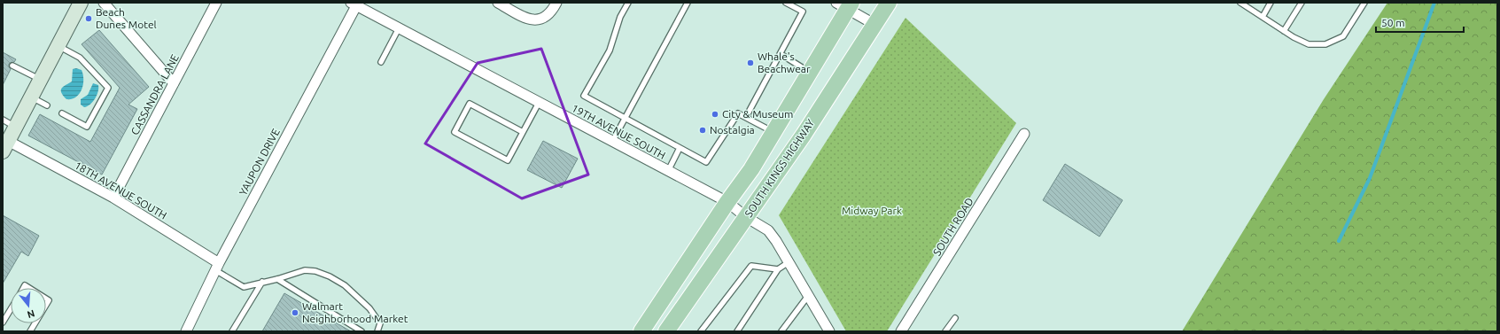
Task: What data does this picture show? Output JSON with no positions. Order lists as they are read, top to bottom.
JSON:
{
  "streets": {
    "main road": ["SOUTH KINGS HIGHWAY"],
    "street": [
      "CASSANDRA LANE",
      "19TH AVENUE SOUTH",
      "YAUPON DRIVE",
      "18TH AVENUE SOUTH",
      "SOUTH ROAD"
    ]
  },
  "crossings": [
    ["CASSANDRA LANE", "18TH AVENUE SOUTH"],
    ["19TH AVENUE SOUTH", "YAUPON DRIVE"],
    ["19TH AVENUE SOUTH", "SOUTH KINGS HIGHWAY"],
    ["YAUPON DRIVE", "18TH AVENUE SOUTH"]
  ],
  "parks": ["Midway Park"],
  "places": [
    "Beach Dunes Motel",
    "Whale's Beachwear",
    "City & Museum",
    "Nostalgia",
    "Walmart Neighborhood Market"
  ],
  "scale_bar": "50 m",
  "north": "bottom"
}
